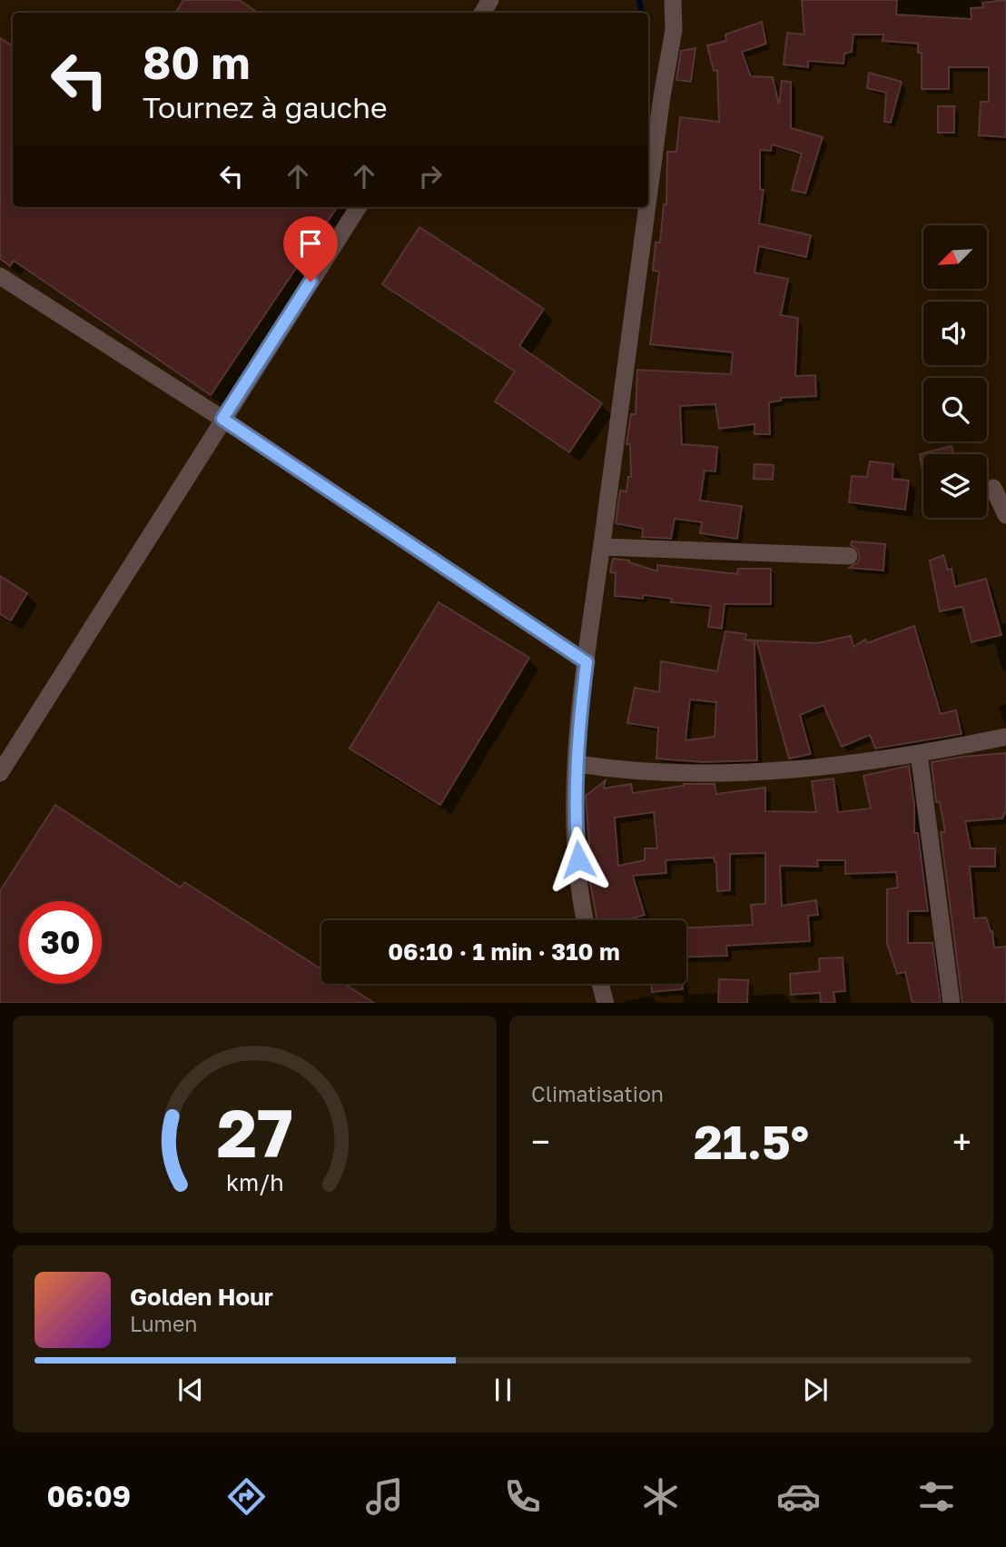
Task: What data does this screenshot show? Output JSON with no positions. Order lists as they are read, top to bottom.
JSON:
{
  "north": "bottom left",
  "page": {
    "turn": ["80 m", "Tournez à gauche"],
    "limit": "30",
    "trip": "06:10 · 1 min · 310 m",
    "tile": "Climatisation",
    "heat": ["−", "21.5°", "+"],
    "song": ["Golden Hour", "Lumen"],
    "tabs": "06:09",
    "gauge": ["27", "km/h"]
  }
}
